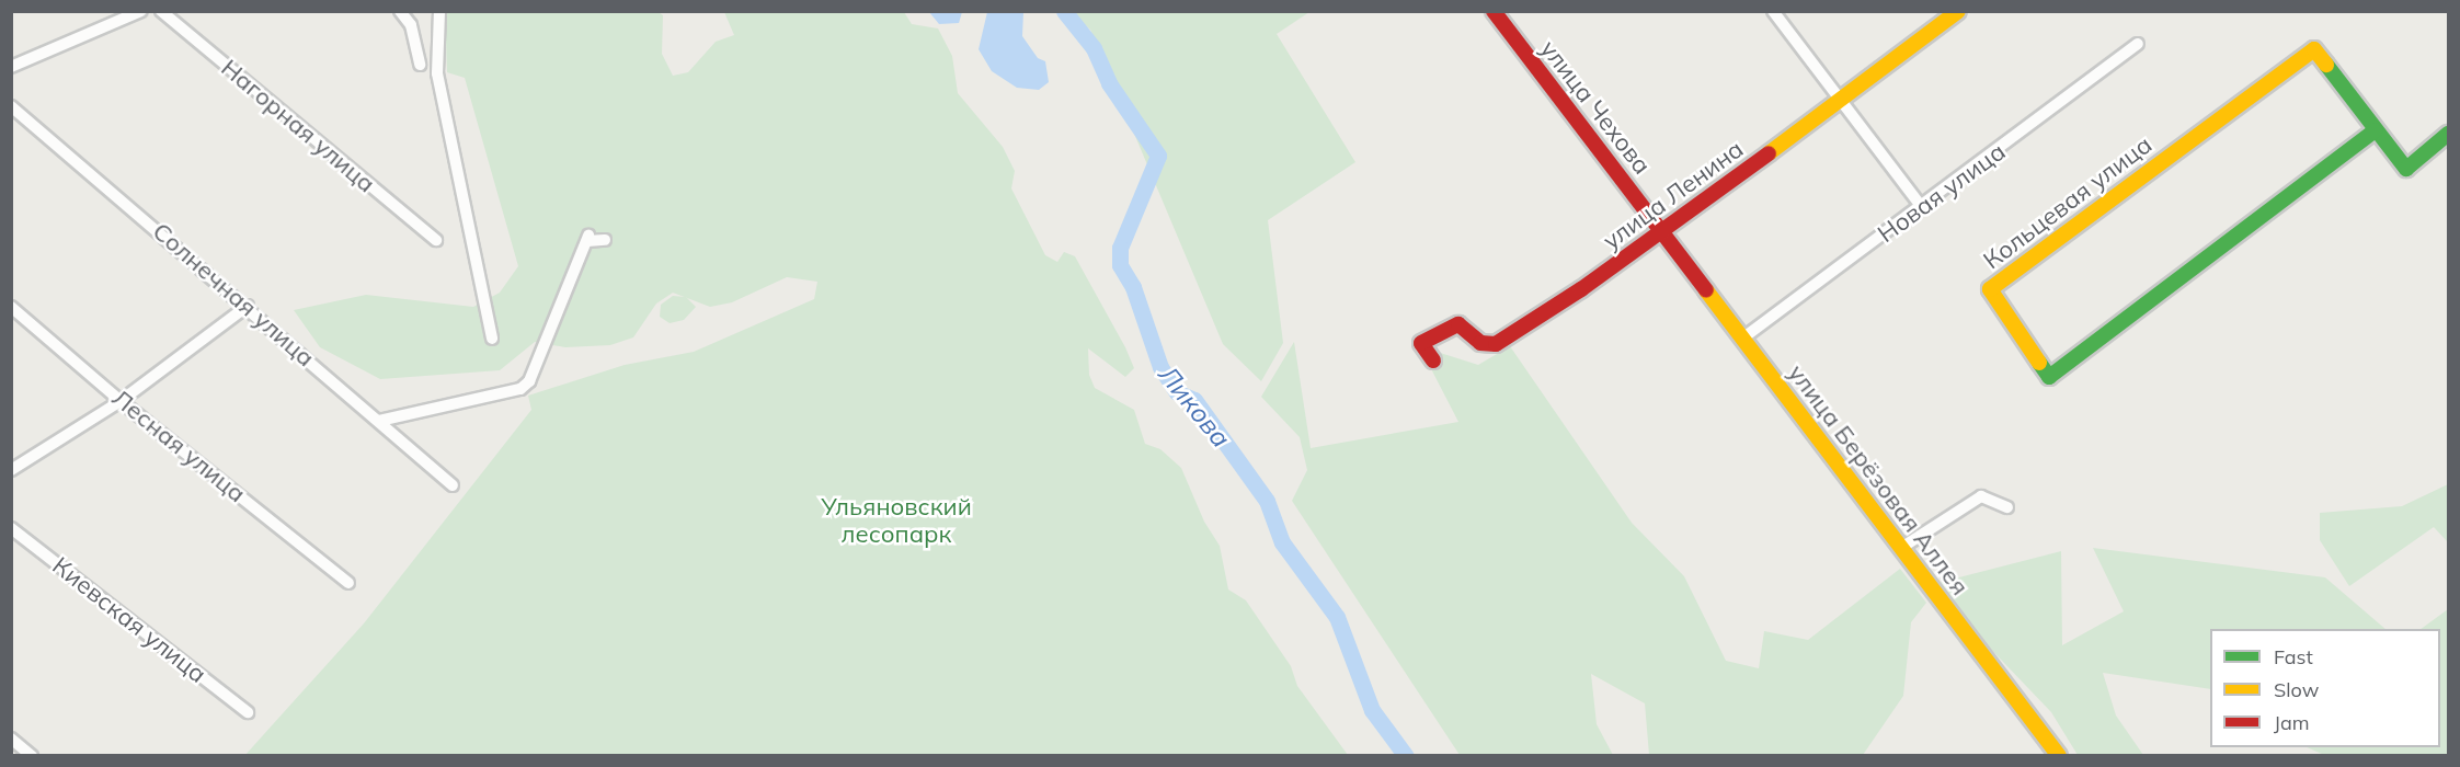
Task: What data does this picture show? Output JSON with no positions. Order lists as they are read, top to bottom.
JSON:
{
  "streets": {
    "street": [
      "улица Чехова",
      "Нагорная улица",
      "Новая улица",
      "улица Ленина",
      "Кольцевая улица",
      "Солнечная улица",
      "Лесная улица",
      "улица Берёзовая Аллея",
      "Киевская улица"
    ]
  },
  "crossings": [
    ["улица Чехова", "улица Ленина"],
    ["улица Чехова", "улица Берёзовая Аллея"],
    ["Новая улица", "улица Берёзовая Аллея"],
    ["улица Ленина", "улица Берёзовая Аллея"]
  ],
  "water": ["Ликова"],
  "parks": ["Ульяновский лесопарк"],
  "legend": ["Fast", "Slow", "Jam"]
}
